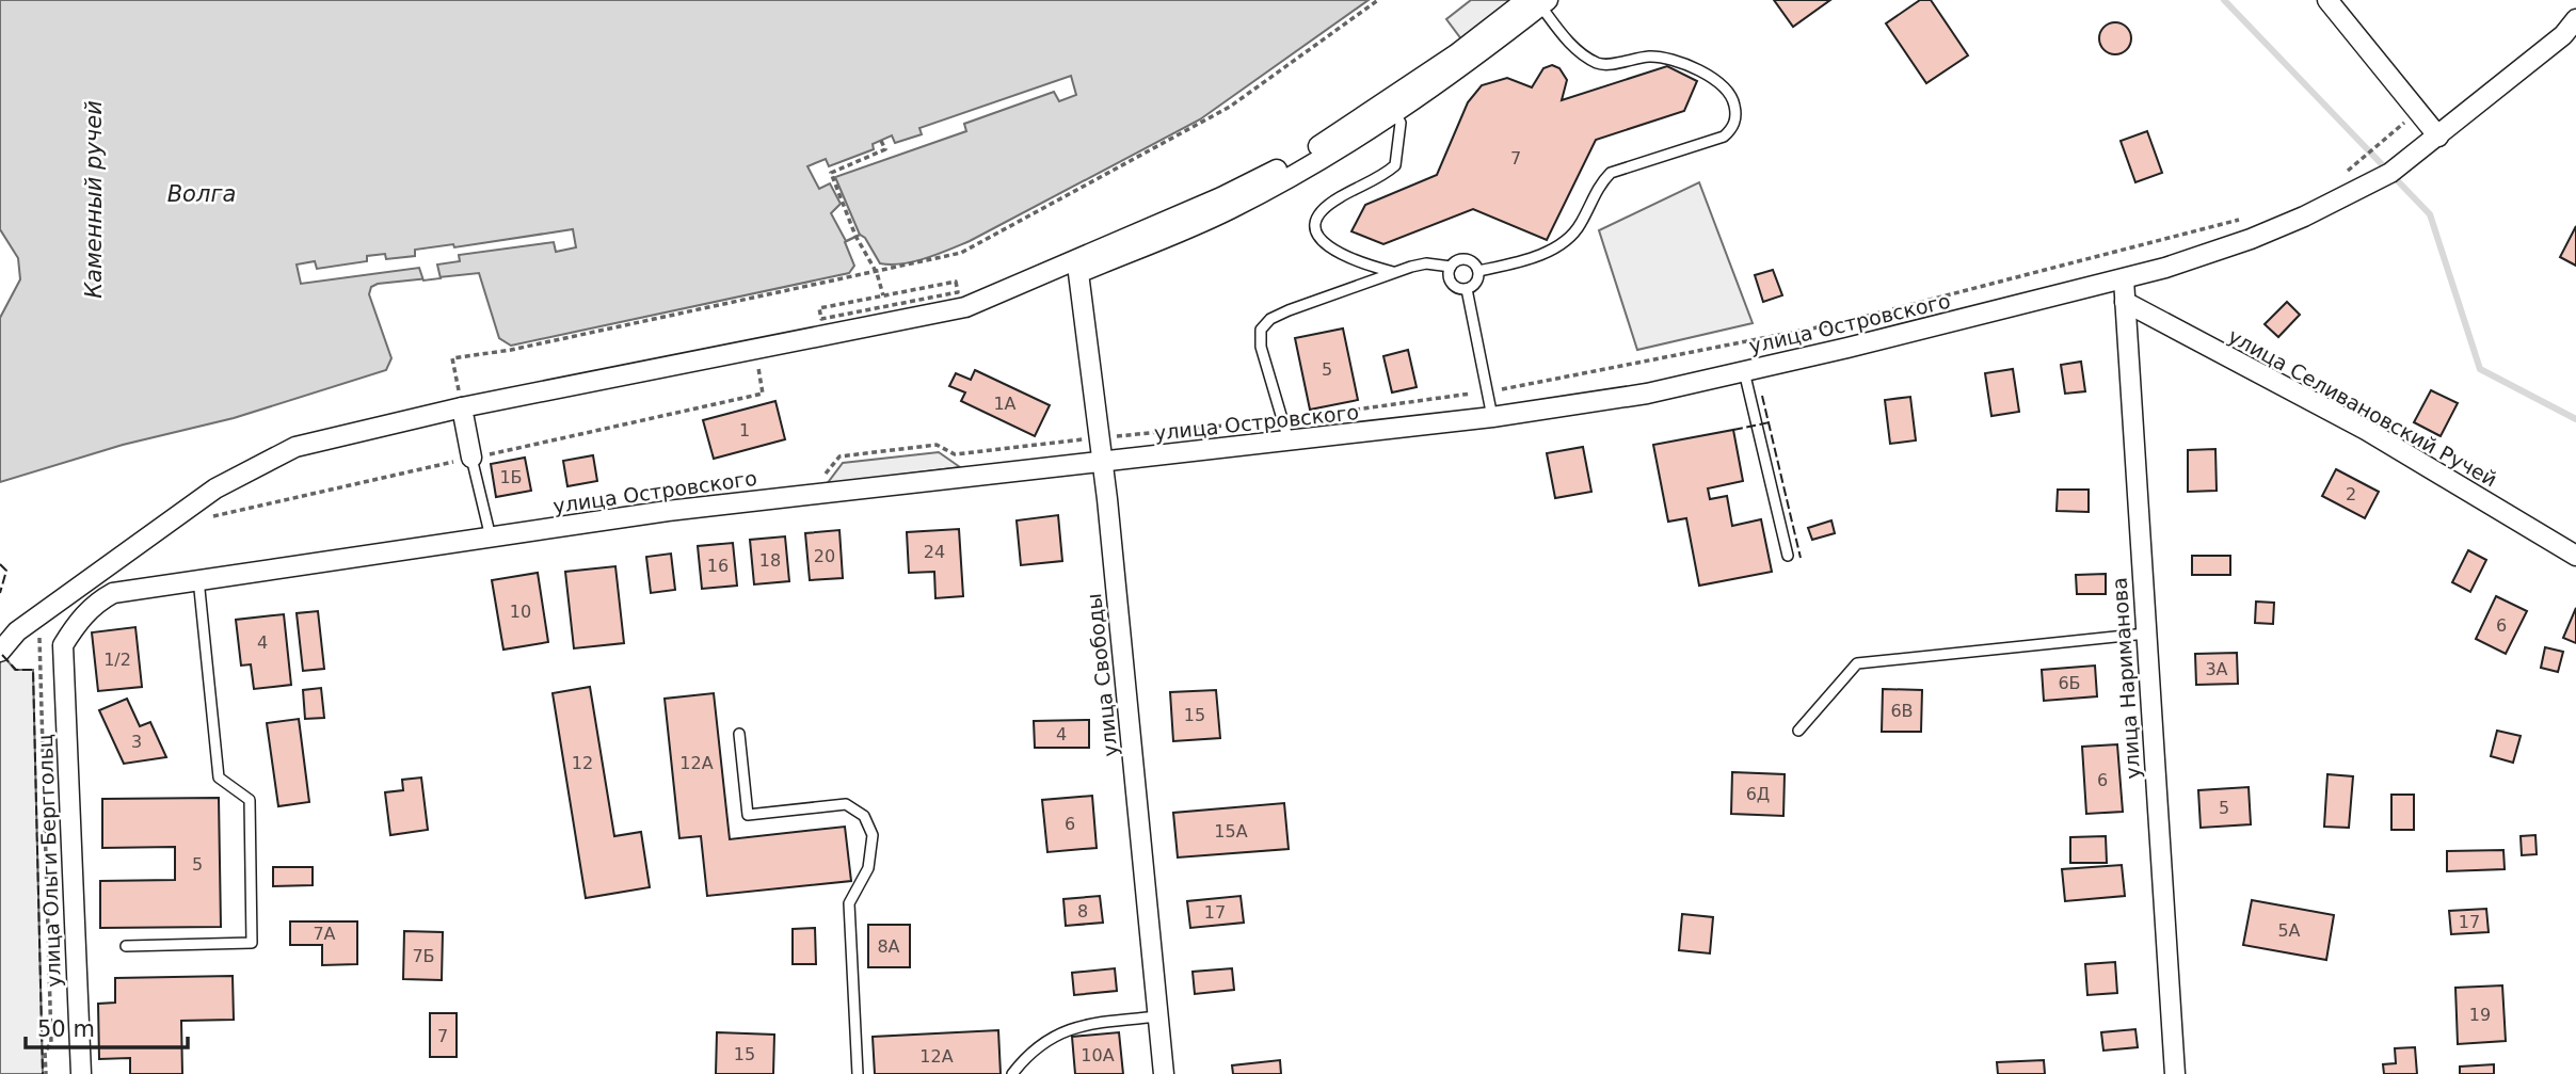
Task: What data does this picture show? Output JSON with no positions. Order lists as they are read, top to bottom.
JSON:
{
  "streets": {
    "street": [
      "улица Островского",
      "улица Селивановский Ручей",
      "улица Свободы",
      "улица Нариманова",
      "улица Ольги Берггольц"
    ]
  },
  "crossings": [
    ["улица Островского", "улица Свободы"],
    ["улица Островского", "улица Нариманова"],
    ["улица Островского", "улица Ольги Берггольц"],
    ["улица Селивановский Ручей", "улица Нариманова"]
  ],
  "water": ["Волга", "Каменный ручей"],
  "house_numbers": [
    "7",
    "5",
    "1А",
    "1",
    "1Б",
    "2",
    "24",
    "20",
    "18",
    "16",
    "10",
    "6",
    "4",
    "1/2",
    "3А",
    "6Б",
    "6В",
    "15",
    "4",
    "3",
    "12",
    "12А",
    "6",
    "6Д",
    "5",
    "6",
    "15А",
    "5",
    "8",
    "17",
    "17",
    "5А",
    "7А",
    "8А",
    "7Б",
    "19",
    "7",
    "15",
    "10А",
    "12А"
  ],
  "scale_bar": "50 m"
}
